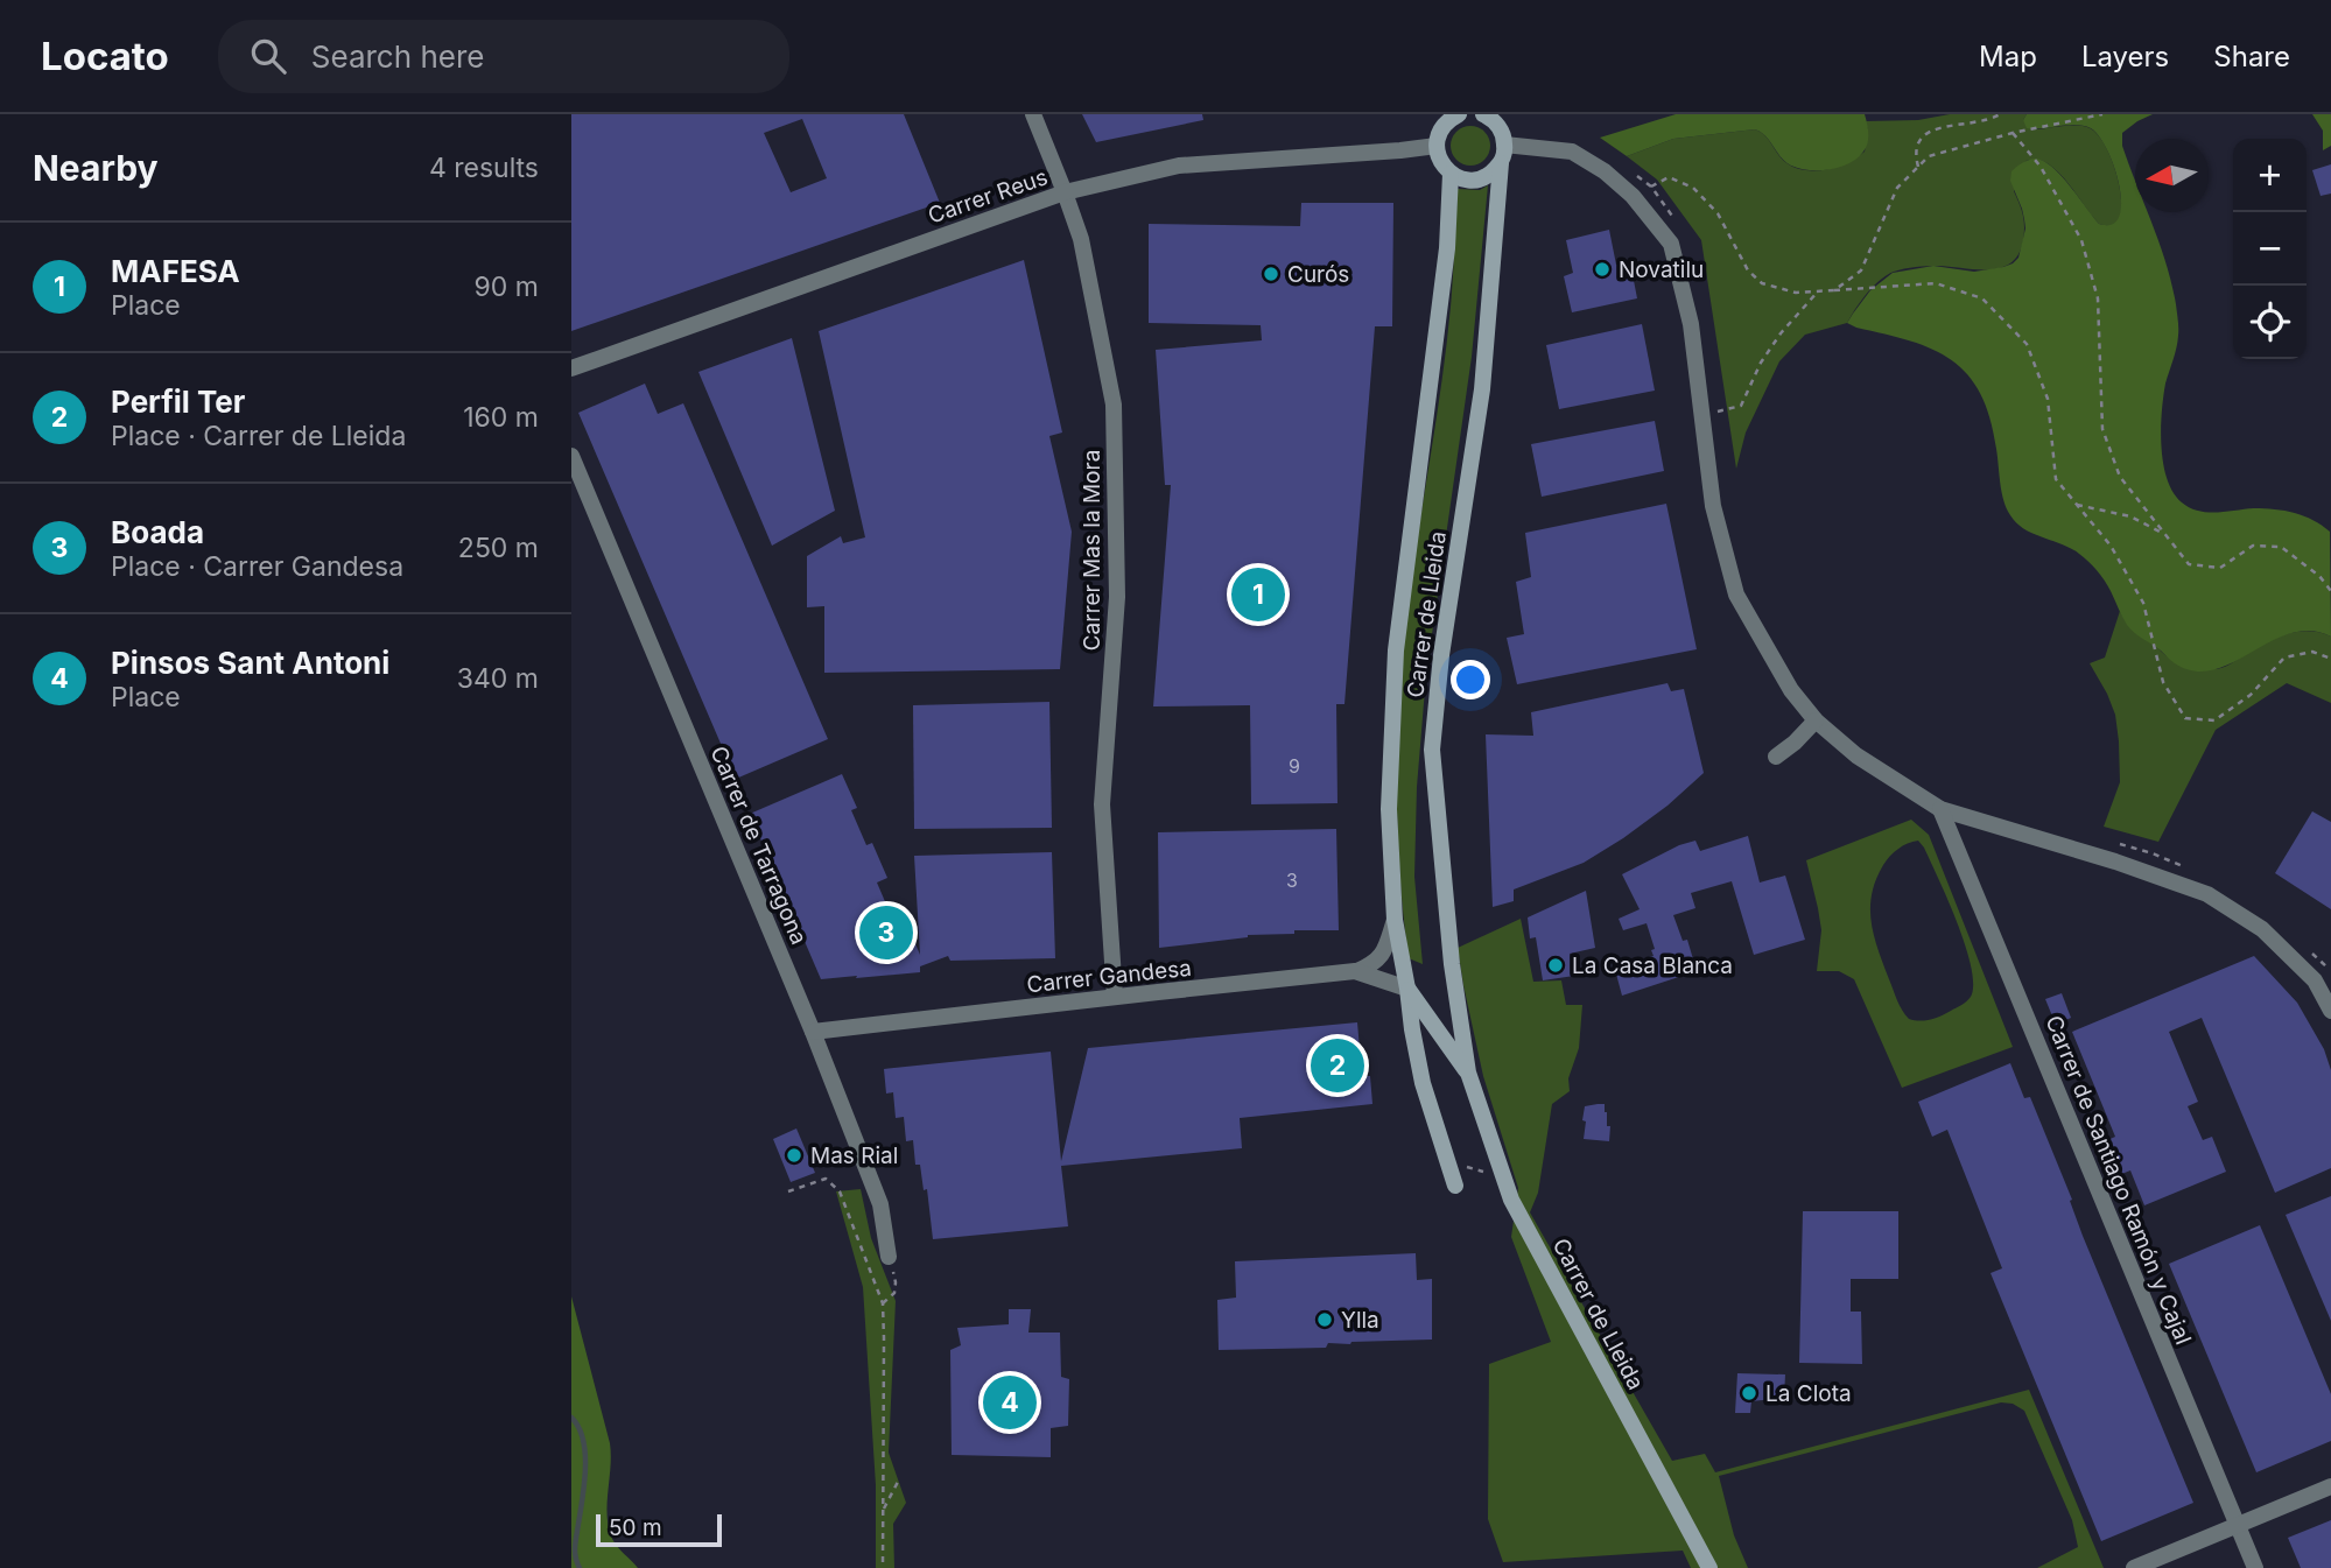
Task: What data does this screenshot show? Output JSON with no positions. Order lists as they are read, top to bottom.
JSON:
{
  "streets": {
    "street": [
      "Carrer Reus",
      "Carrer Mas la Mora",
      "Carrer de Lleida",
      "Carrer de Tarragona",
      "Carrer Gandesa",
      "Carrer de Santiago Ramón y Cajal"
    ]
  },
  "crossings": [
    ["Carrer Reus", "Carrer Mas la Mora"],
    ["Carrer Mas la Mora", "Carrer Gandesa"],
    ["Carrer de Lleida", "Carrer Gandesa"],
    ["Carrer de Tarragona", "Carrer Gandesa"]
  ],
  "places": [
    "Novatilu",
    "Curós",
    "La Casa Blanca",
    "Mas Rial",
    "Ylla",
    "La Clota"
  ],
  "house_numbers": ["9", "3"],
  "scale_bar": "50 m",
  "north": "left",
  "page": {
    "header": "Locato",
    "search": "Search here",
    "nav": ["Map", "Layers", "Share"],
    "heading": ["Nearby", "4 results"],
    "map_buttons": ["+", "−"],
    "list": [
      {
        "mark": "1",
        "name": "MAFESA",
        "note": "Place",
        "value": "90 m"
      },
      {
        "mark": "2",
        "name": "Perfil Ter",
        "note": "Place · Carrer de Lleida",
        "value": "160 m"
      },
      {
        "mark": "3",
        "name": "Boada",
        "note": "Place · Carrer Gandesa",
        "value": "250 m"
      },
      {
        "mark": "4",
        "name": "Pinsos Sant Antoni",
        "note": "Place",
        "value": "340 m"
      }
    ],
    "pins": [
      "1",
      "3",
      "2",
      "4"
    ],
    "scale": "50 m"
  }
}
